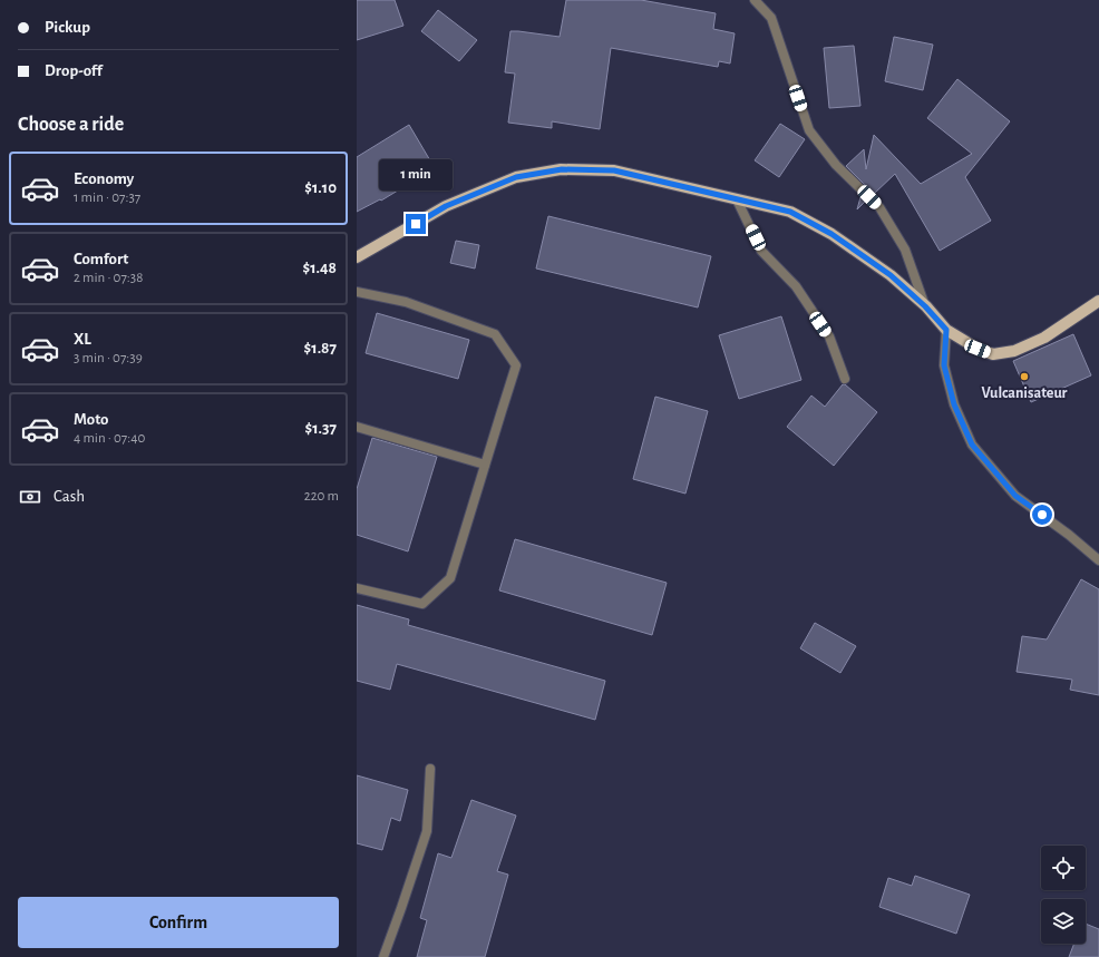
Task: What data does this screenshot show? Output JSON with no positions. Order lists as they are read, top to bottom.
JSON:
{
  "places": ["Vulcanisateur"],
  "page": {
    "banner": ["Pickup", "Drop-off"],
    "heading": "Choose a ride",
    "list": [
      {
        "name": "Economy",
        "note": "1 min · 07:37",
        "value": "$1.10"
      },
      {
        "name": "Comfort",
        "note": "2 min · 07:38",
        "value": "$1.48"
      },
      {
        "name": "XL",
        "note": "3 min · 07:39",
        "value": "$1.87"
      },
      {
        "name": "Moto",
        "note": "4 min · 07:40",
        "value": "$1.37"
      }
    ],
    "bubble": "1 min",
    "pay": ["Cash", "220 m"],
    "buttons": "Confirm"
  }
}
